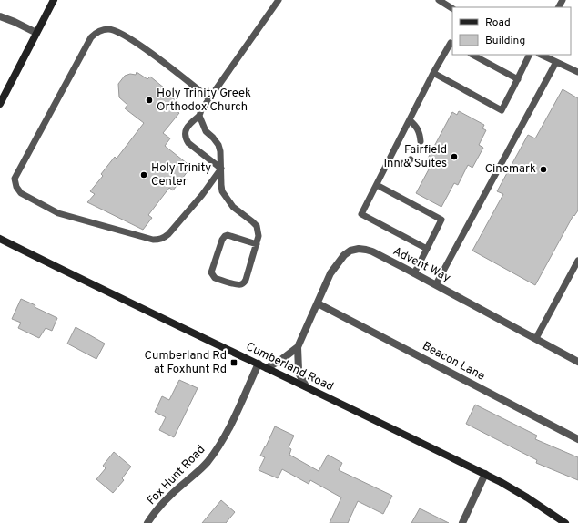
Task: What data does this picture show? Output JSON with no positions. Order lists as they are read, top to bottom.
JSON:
{
  "streets": {
    "main road": ["Cumberland Road"],
    "street": ["Advent Way", "Beacon Lane", "Fox Hunt Road"]
  },
  "crossings": [
    ["Advent Way", "Beacon Lane"],
    ["Advent Way", "Cumberland Road"],
    ["Cumberland Road", "Fox Hunt Road"]
  ],
  "places": {
    "other": [
      "Holy Trinity Greek Orthodox Church",
      "Fairfield Inn & Suites",
      "Cinemark",
      "Holy Trinity Center"
    ],
    "transit": ["Cumberland Rd at Foxhunt Rd"]
  },
  "legend": ["Road", "Building"]
}
